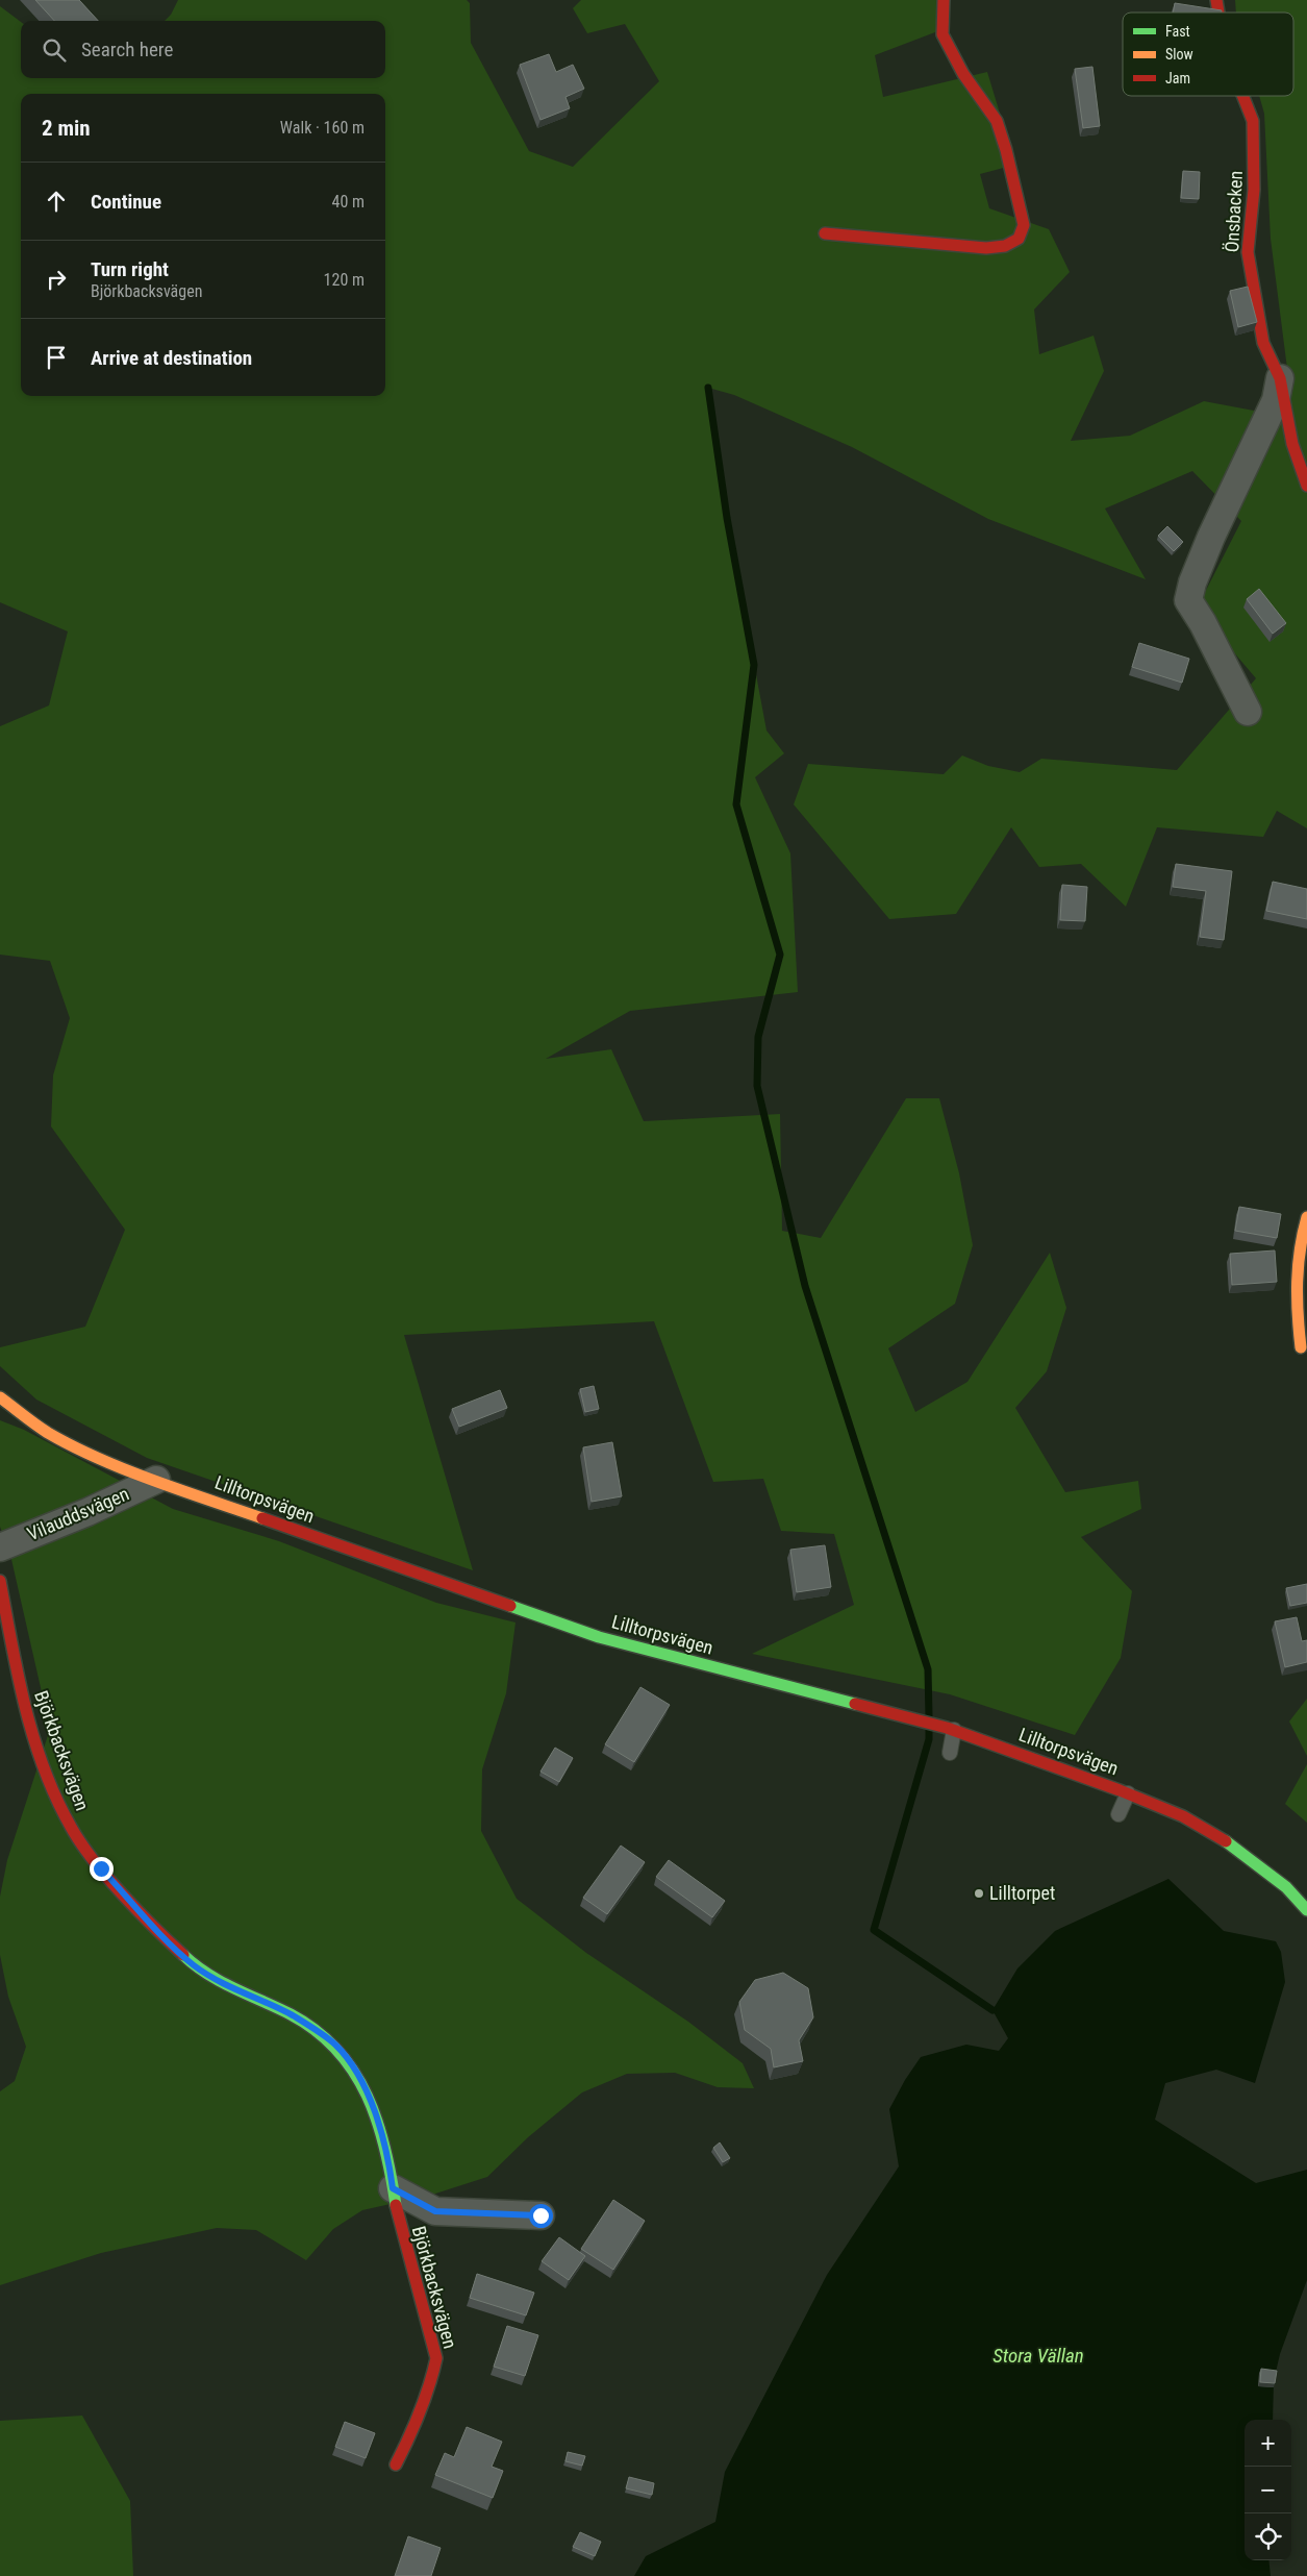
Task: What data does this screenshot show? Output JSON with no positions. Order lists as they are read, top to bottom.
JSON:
{
  "streets": {
    "street": [
      "Önsbacken",
      "Lilltorpsvägen",
      "Vilauddsvägen",
      "Björkbacksvägen"
    ]
  },
  "crossings": [
    ["Lilltorpsvägen", "Vilauddsvägen"]
  ],
  "water": ["Stora Vällan"],
  "places": ["Lilltorpet"],
  "legend": ["Fast", "Slow", "Jam"],
  "page": {
    "search": "Search here",
    "heading": ["2 min", "Walk · 160 m"],
    "list": [
      ["Continue", "40 m"],
      ["Turn right", "Björkbacksvägen", "120 m"],
      "Arrive at destination"
    ],
    "map_buttons": ["+", "−"]
  }
}
